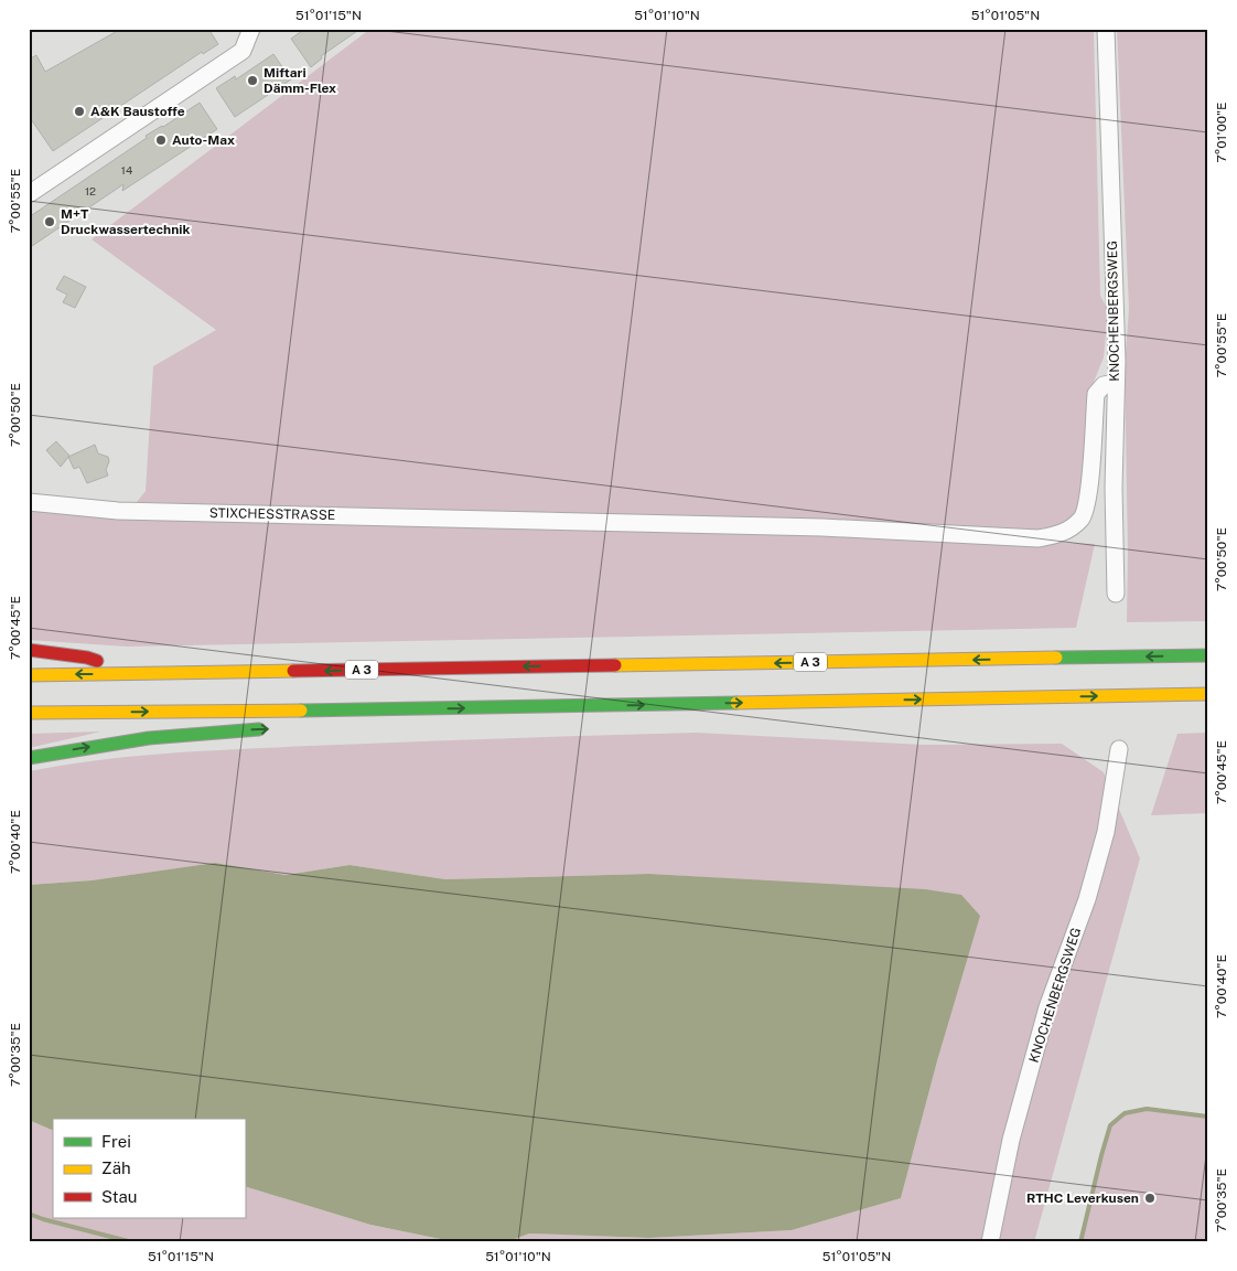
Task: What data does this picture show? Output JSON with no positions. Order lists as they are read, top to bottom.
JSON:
{
  "streets": {
    "highway": ["A 3"],
    "street": ["KNOCHENBERGSWEG", "STIXCHESSTRASSE"]
  },
  "crossings": [
    ["KNOCHENBERGSWEG", "STIXCHESSTRASSE"]
  ],
  "places": [
    "Miftari Dämm-Flex",
    "A&K Baustoffe",
    "Auto-Max",
    "M+T Druckwassertechnik",
    "RTHC Leverkusen"
  ],
  "house_numbers": ["14", "12"],
  "legend": ["Frei", "Zäh", "Stau"],
  "coordinates": [
    "51°01'15\"N",
    "51°01'10\"N",
    "51°01'05\"N",
    "7°01'00\"E",
    "7°00'55\"E",
    "7°00'50\"E",
    "7°00'45\"E",
    "7°00'40\"E",
    "7°00'35\"E"
  ]
}
